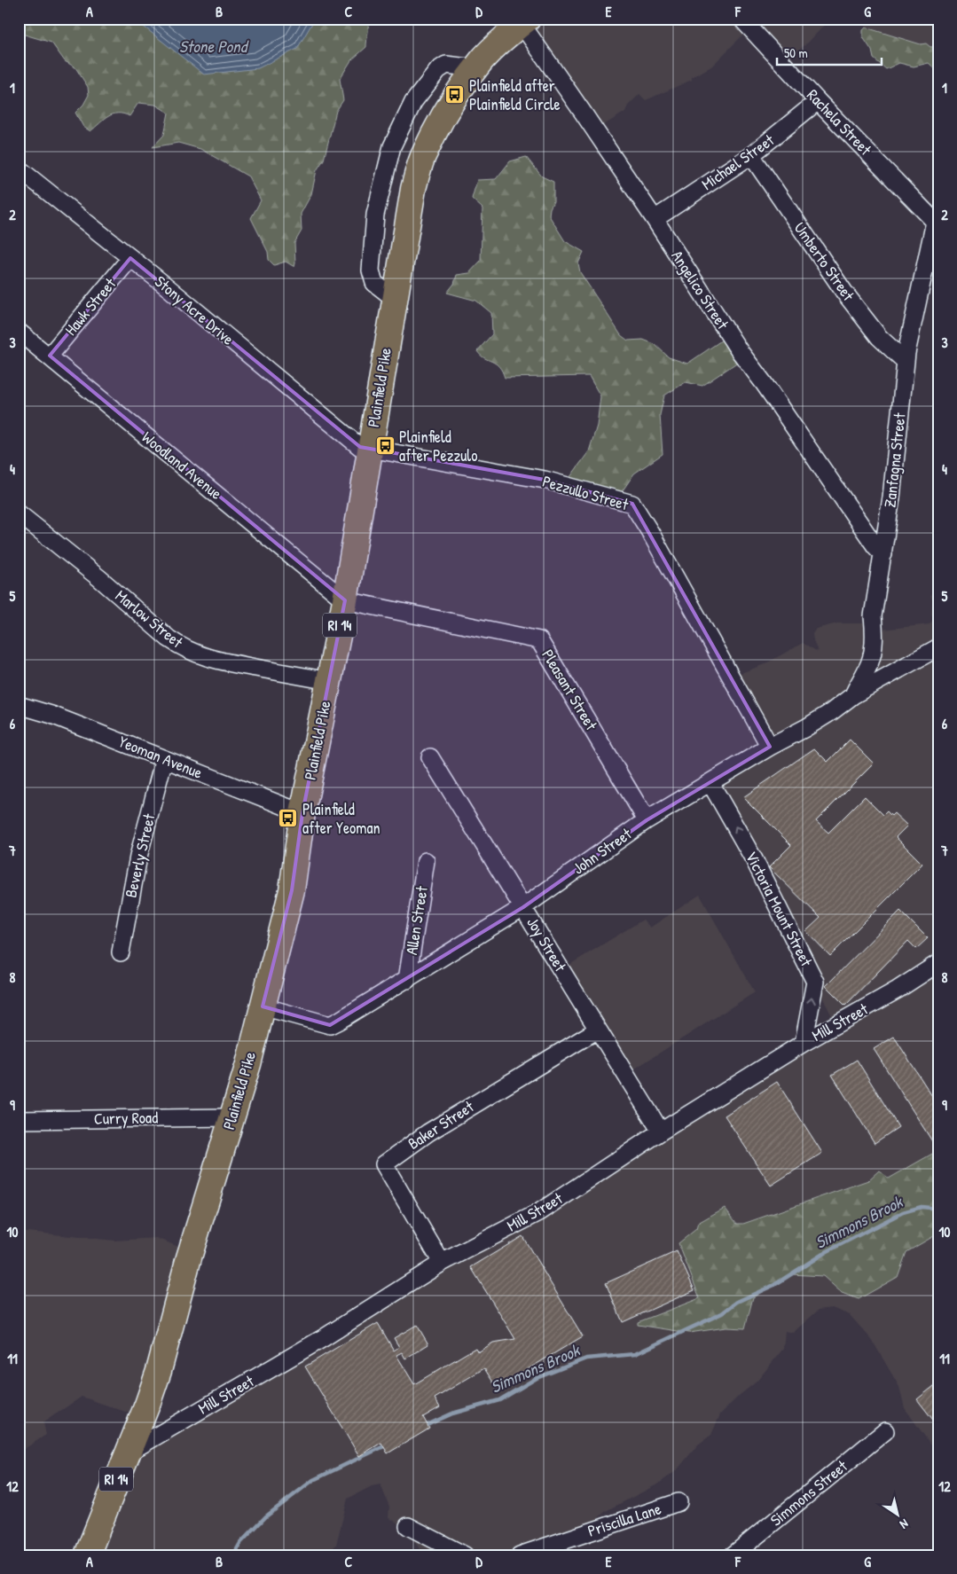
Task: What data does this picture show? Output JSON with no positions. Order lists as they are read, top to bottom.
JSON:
{
  "streets": {
    "main road": ["Plainfield Pike", "RI 14"],
    "street": [
      "Rachela Street",
      "Michael Street",
      "Umberto Street",
      "Angelico Street",
      "Hawk Street",
      "Stony Acre Drive",
      "Zanfagna Street",
      "Woodland Avenue",
      "Pezzullo Street",
      "Marlow Street",
      "Pleasant Street",
      "Yeoman Avenue",
      "John Street",
      "Beverly Street",
      "Victoria Mount Street",
      "Allen Street",
      "Joy Street",
      "Mill Street",
      "Curry Road",
      "Baker Street",
      "Simmons Street",
      "Priscilla Lane"
    ]
  },
  "crossings": [
    ["Rachela Street", "Michael Street"],
    ["Rachela Street", "Zanfagna Street"],
    ["Michael Street", "Umberto Street"],
    ["Michael Street", "Angelico Street"],
    ["Umberto Street", "Zanfagna Street"],
    ["Angelico Street", "Plainfield Pike"],
    ["Angelico Street", "Zanfagna Street"],
    ["Hawk Street", "Stony Acre Drive"],
    ["Hawk Street", "Woodland Avenue"],
    ["Stony Acre Drive", "Plainfield Pike"],
    ["Stony Acre Drive", "Pezzullo Street"],
    ["Plainfield Pike", "Woodland Avenue"],
    ["Plainfield Pike", "Pezzullo Street"],
    ["Plainfield Pike", "Marlow Street"],
    ["Plainfield Pike", "Pleasant Street"],
    ["Plainfield Pike", "Yeoman Avenue"],
    ["Plainfield Pike", "John Street"],
    ["Plainfield Pike", "Mill Street"],
    ["Plainfield Pike", "Curry Road"],
    ["Zanfagna Street", "John Street"],
    ["Woodland Avenue", "Pleasant Street"],
    ["Pezzullo Street", "John Street"],
    ["Pleasant Street", "John Street"],
    ["Yeoman Avenue", "Beverly Street"],
    ["John Street", "Victoria Mount Street"],
    ["John Street", "Allen Street"],
    ["John Street", "Joy Street"],
    ["Victoria Mount Street", "Mill Street"],
    ["Joy Street", "Mill Street"],
    ["Joy Street", "Baker Street"],
    ["Mill Street", "Baker Street"]
  ],
  "one_way": ["Victoria Mount Street"],
  "water": ["Stone Pond", "Simmons Brook"],
  "places": {
    "bus stop": ["Plainfield after Plainfield Circle", "Plainfield after Pezzulo", "Plainfield after Yeoman"]
  },
  "scale_bar": "50 m",
  "north": "bottom right",
  "grid": {
    "columns": [
      "A",
      "B",
      "C",
      "D",
      "E",
      "F",
      "G"
    ],
    "rows": [
      "1",
      "2",
      "3",
      "4",
      "5",
      "6",
      "7",
      "8",
      "9",
      "10",
      "11",
      "12"
    ]
  }
}
